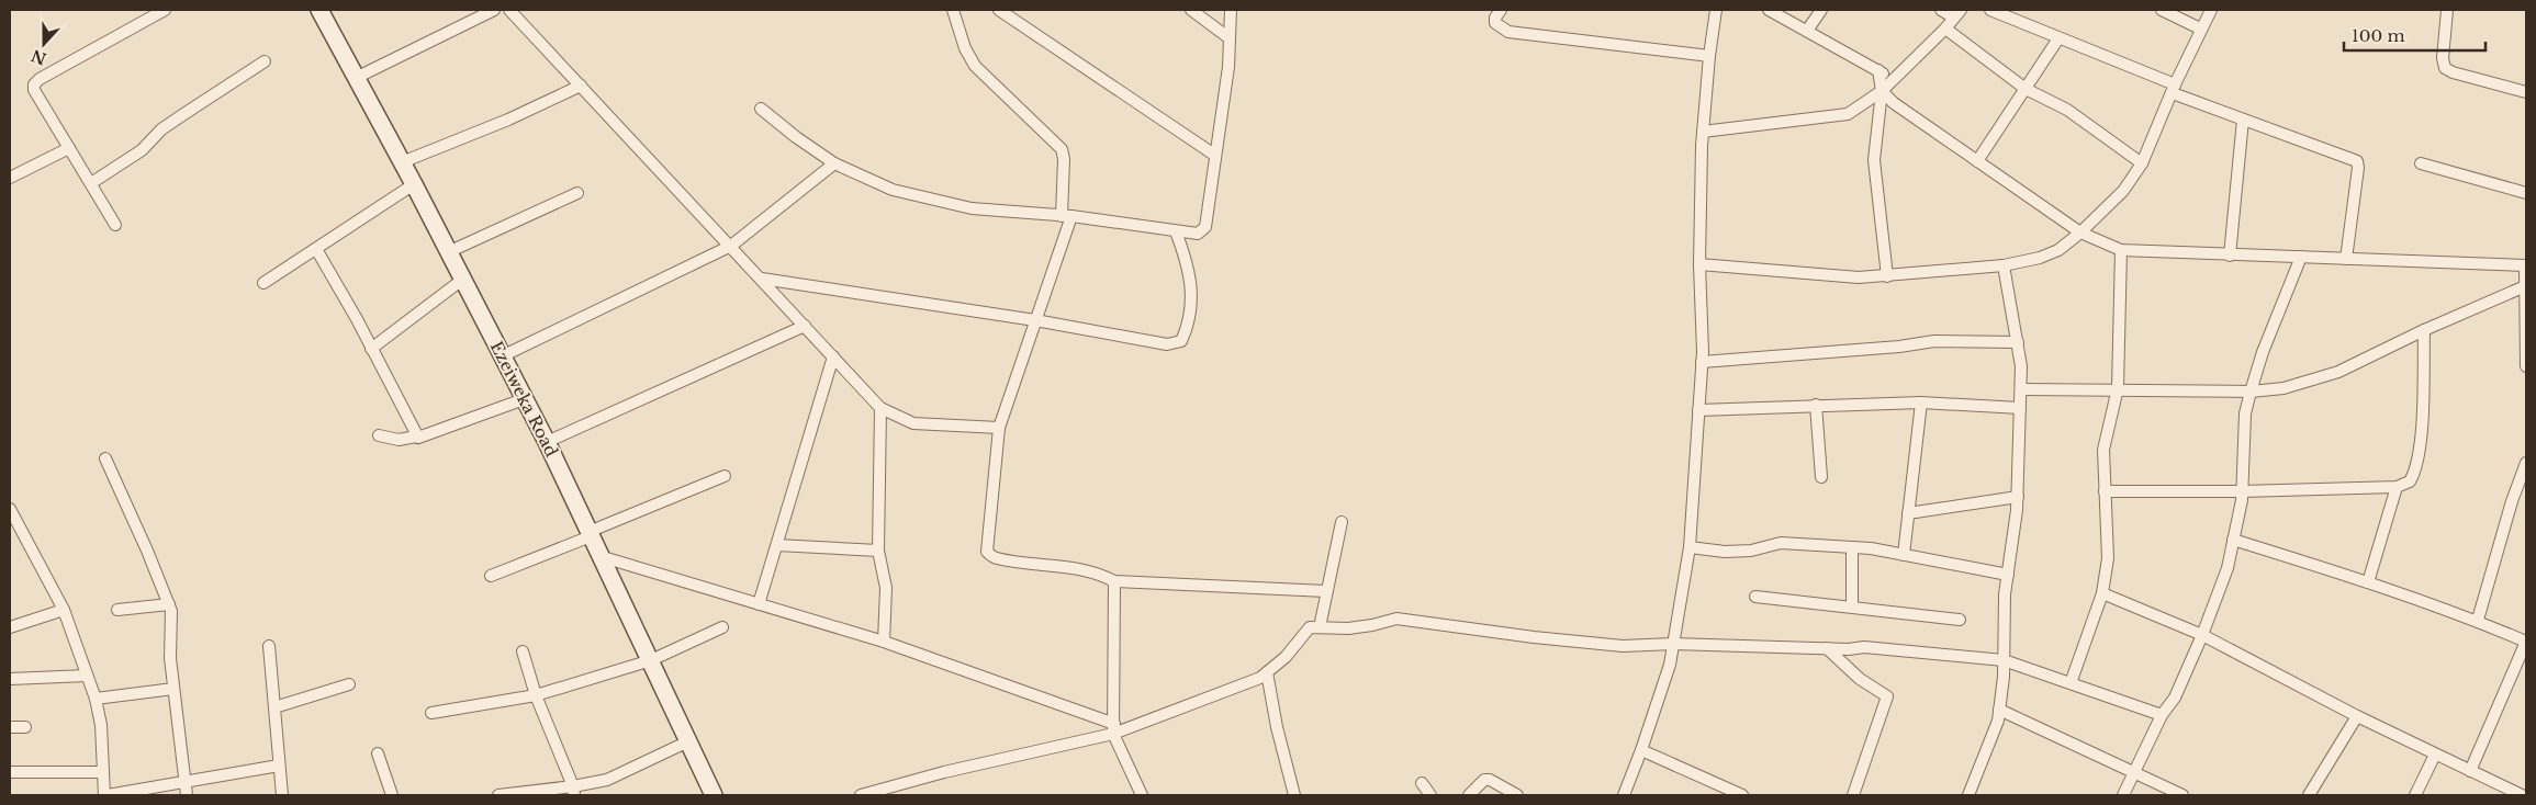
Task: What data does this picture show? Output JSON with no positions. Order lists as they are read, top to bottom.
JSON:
{
  "streets": {
    "main road": ["Ezeiweka Road"]
  },
  "scale_bar": "100 m",
  "north": "bottom"
}
